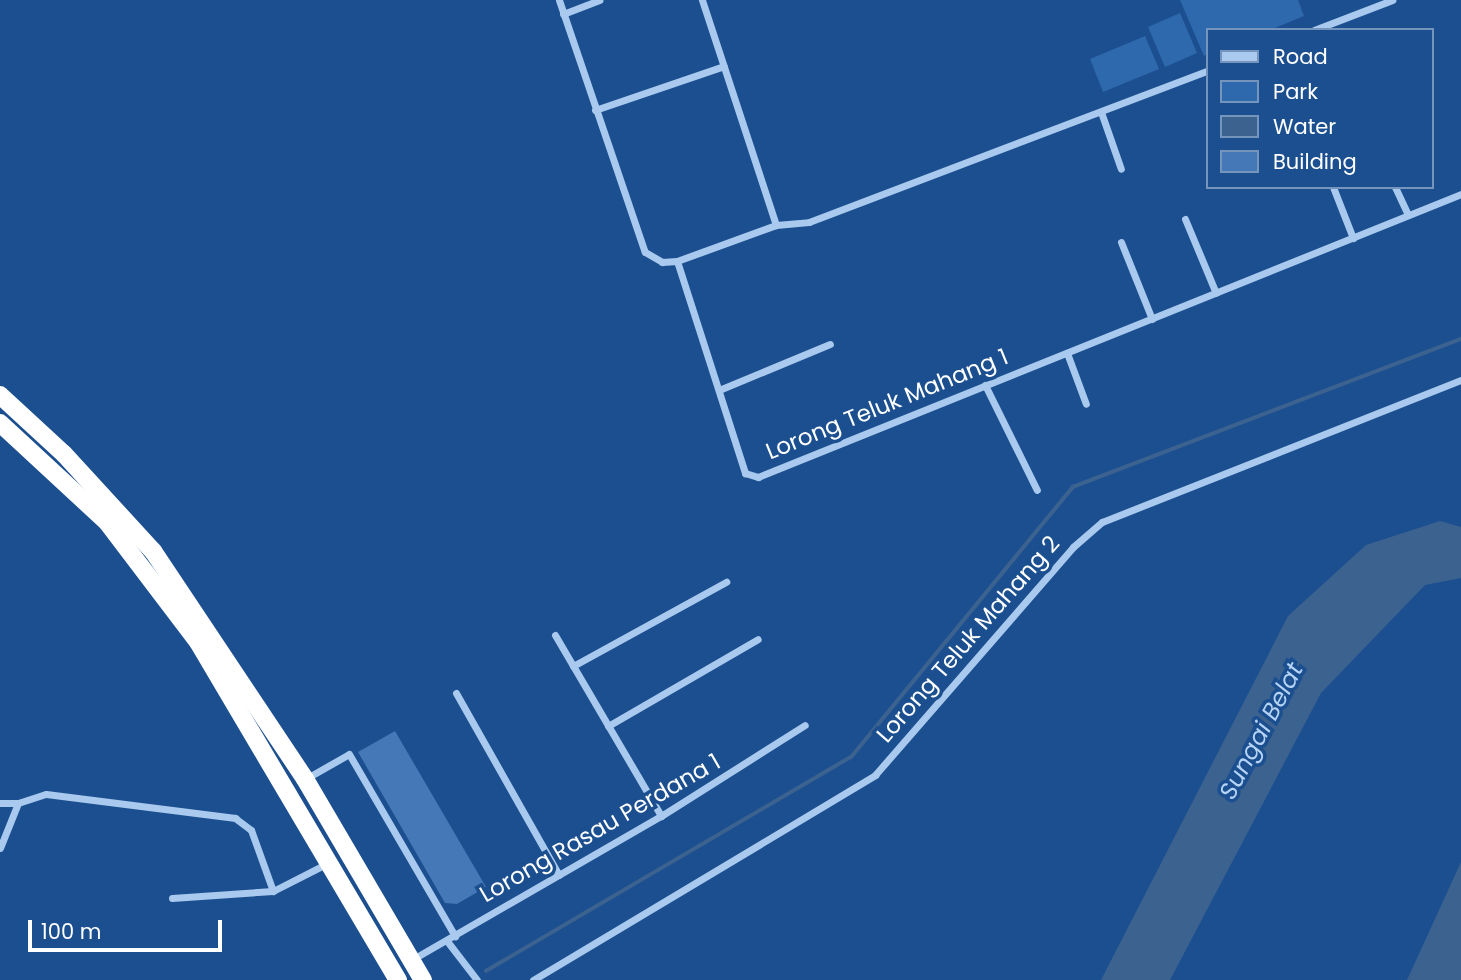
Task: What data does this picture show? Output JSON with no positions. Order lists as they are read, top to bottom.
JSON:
{
  "streets": {
    "street": ["Lorong Teluk Mahang 1", "Lorong Teluk Mahang 2", "Lorong Rasau Perdana 1"]
  },
  "water": ["Sungai Belat"],
  "legend": [
    "Road",
    "Park",
    "Water",
    "Building"
  ],
  "scale_bar": "100 m"
}
